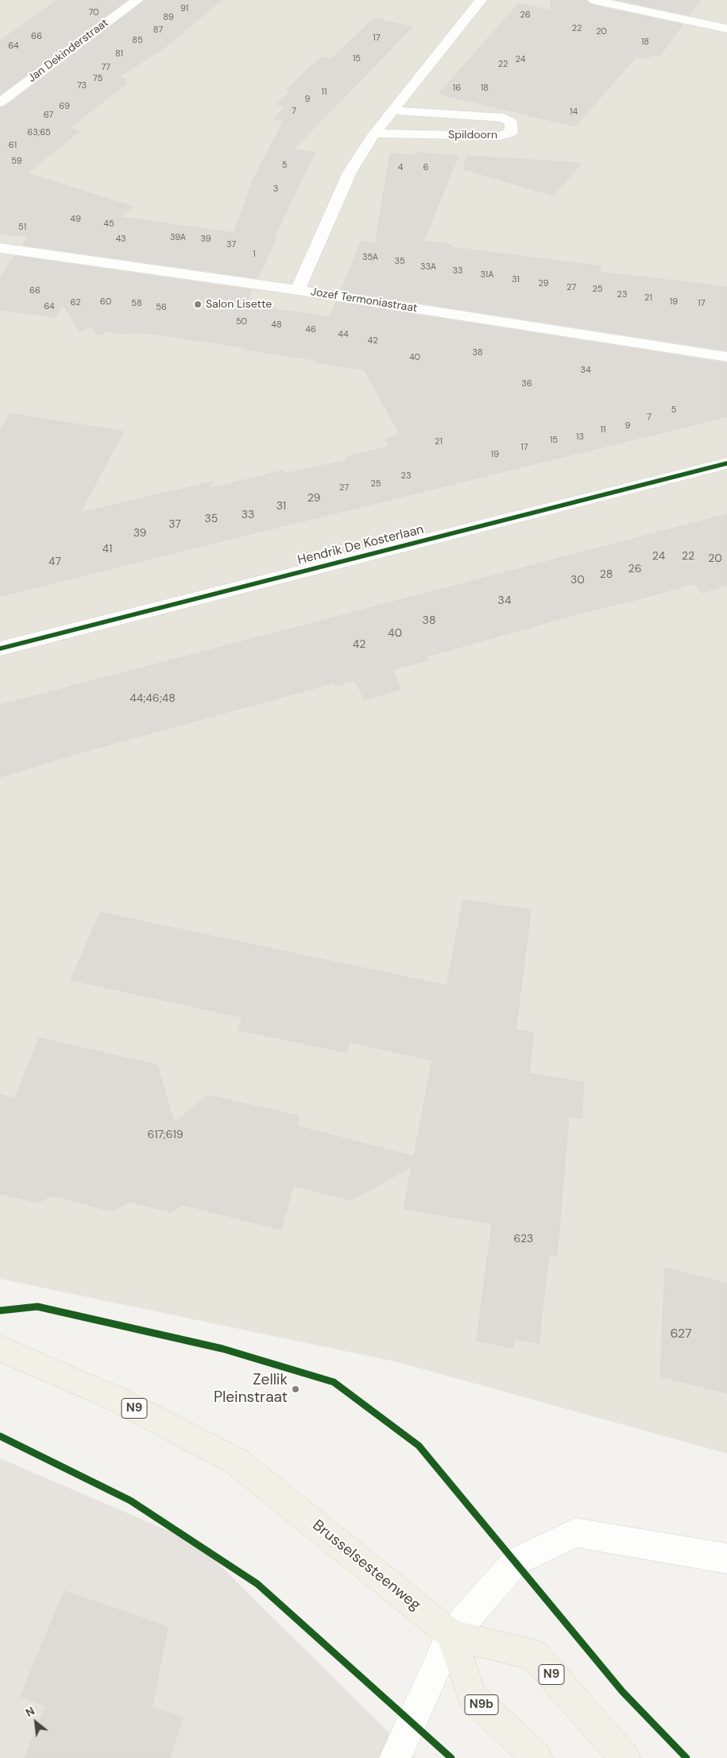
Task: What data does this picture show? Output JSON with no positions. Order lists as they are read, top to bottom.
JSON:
{
  "streets": {
    "main road": ["N9", "Brusselsesteenweg", "N9b"],
    "street": [
      "Jan Dekinderstraat",
      "Spildoorn",
      "Jozef Termoniastraat",
      "Hendrik De Kosterlaan"
    ]
  },
  "crossings": [
    ["N9", "Brusselsesteenweg"],
    ["N9", "N9b"],
    ["Brusselsesteenweg", "N9b"]
  ],
  "places": ["Salon Lisette", "Zellik Pleinstraat"],
  "house_numbers": [
    "91",
    "70",
    "26",
    "89",
    "22",
    "87",
    "20",
    "66",
    "17",
    "85",
    "18",
    "64",
    "81",
    "15",
    "24",
    "22",
    "77",
    "75",
    "73",
    "16",
    "18",
    "11",
    "9",
    "69",
    "7",
    "14",
    "67",
    "63;65",
    "61",
    "59",
    "5",
    "4",
    "6",
    "3",
    "49",
    "45",
    "51",
    "39A",
    "43",
    "39",
    "37",
    "1",
    "35A",
    "35",
    "33A",
    "33",
    "31A",
    "31",
    "29",
    "27",
    "25",
    "66",
    "23",
    "21",
    "60",
    "19",
    "62",
    "58",
    "17",
    "64",
    "56",
    "50",
    "48",
    "46",
    "44",
    "42",
    "38",
    "40",
    "34",
    "36",
    "5",
    "7",
    "9",
    "11",
    "13",
    "15",
    "21",
    "17",
    "19",
    "23",
    "25",
    "27",
    "29",
    "31",
    "33",
    "35",
    "37",
    "39",
    "41",
    "24",
    "22",
    "20",
    "47",
    "26",
    "28",
    "30",
    "34",
    "38",
    "40",
    "42",
    "44;46;48",
    "617;619",
    "623",
    "627"
  ],
  "north": "top left"
}
